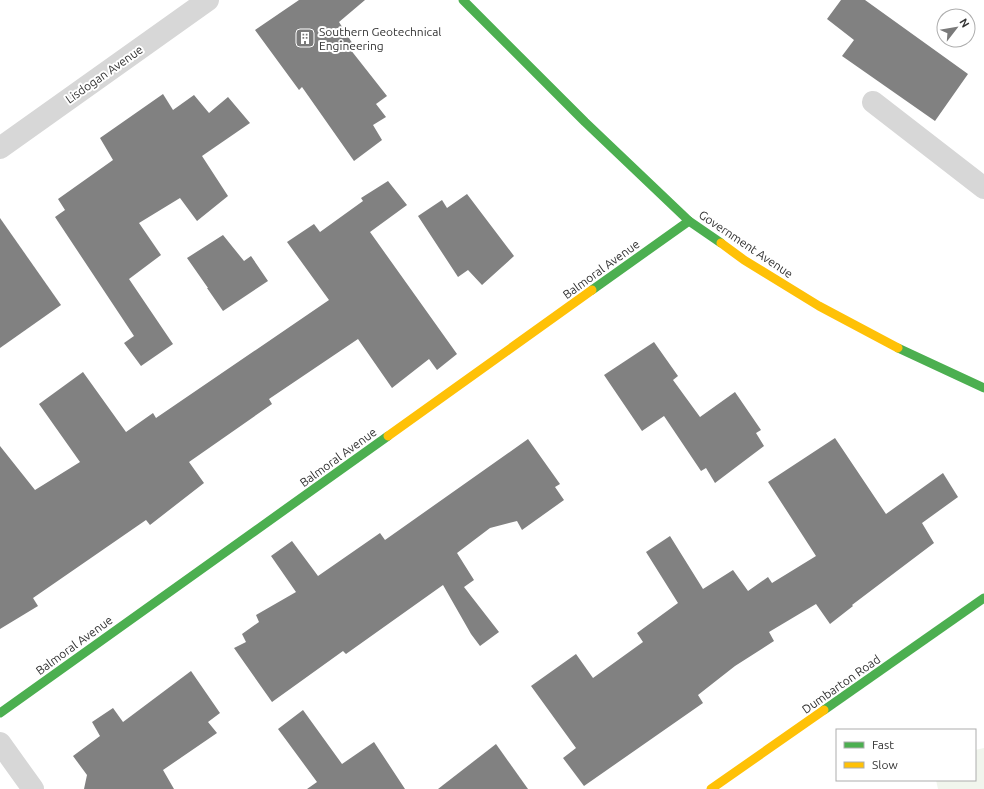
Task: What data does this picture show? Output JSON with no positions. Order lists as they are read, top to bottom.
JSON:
{
  "streets": {
    "street": [
      "Lisdogan Avenue",
      "Government Avenue",
      "Balmoral Avenue",
      "Dumbarton Road"
    ]
  },
  "crossings": [
    ["Government Avenue", "Balmoral Avenue"]
  ],
  "places": {
    "building": ["Southern Geotechnical Engineering"]
  },
  "legend": ["Fast", "Slow"],
  "north": "top right"
}
